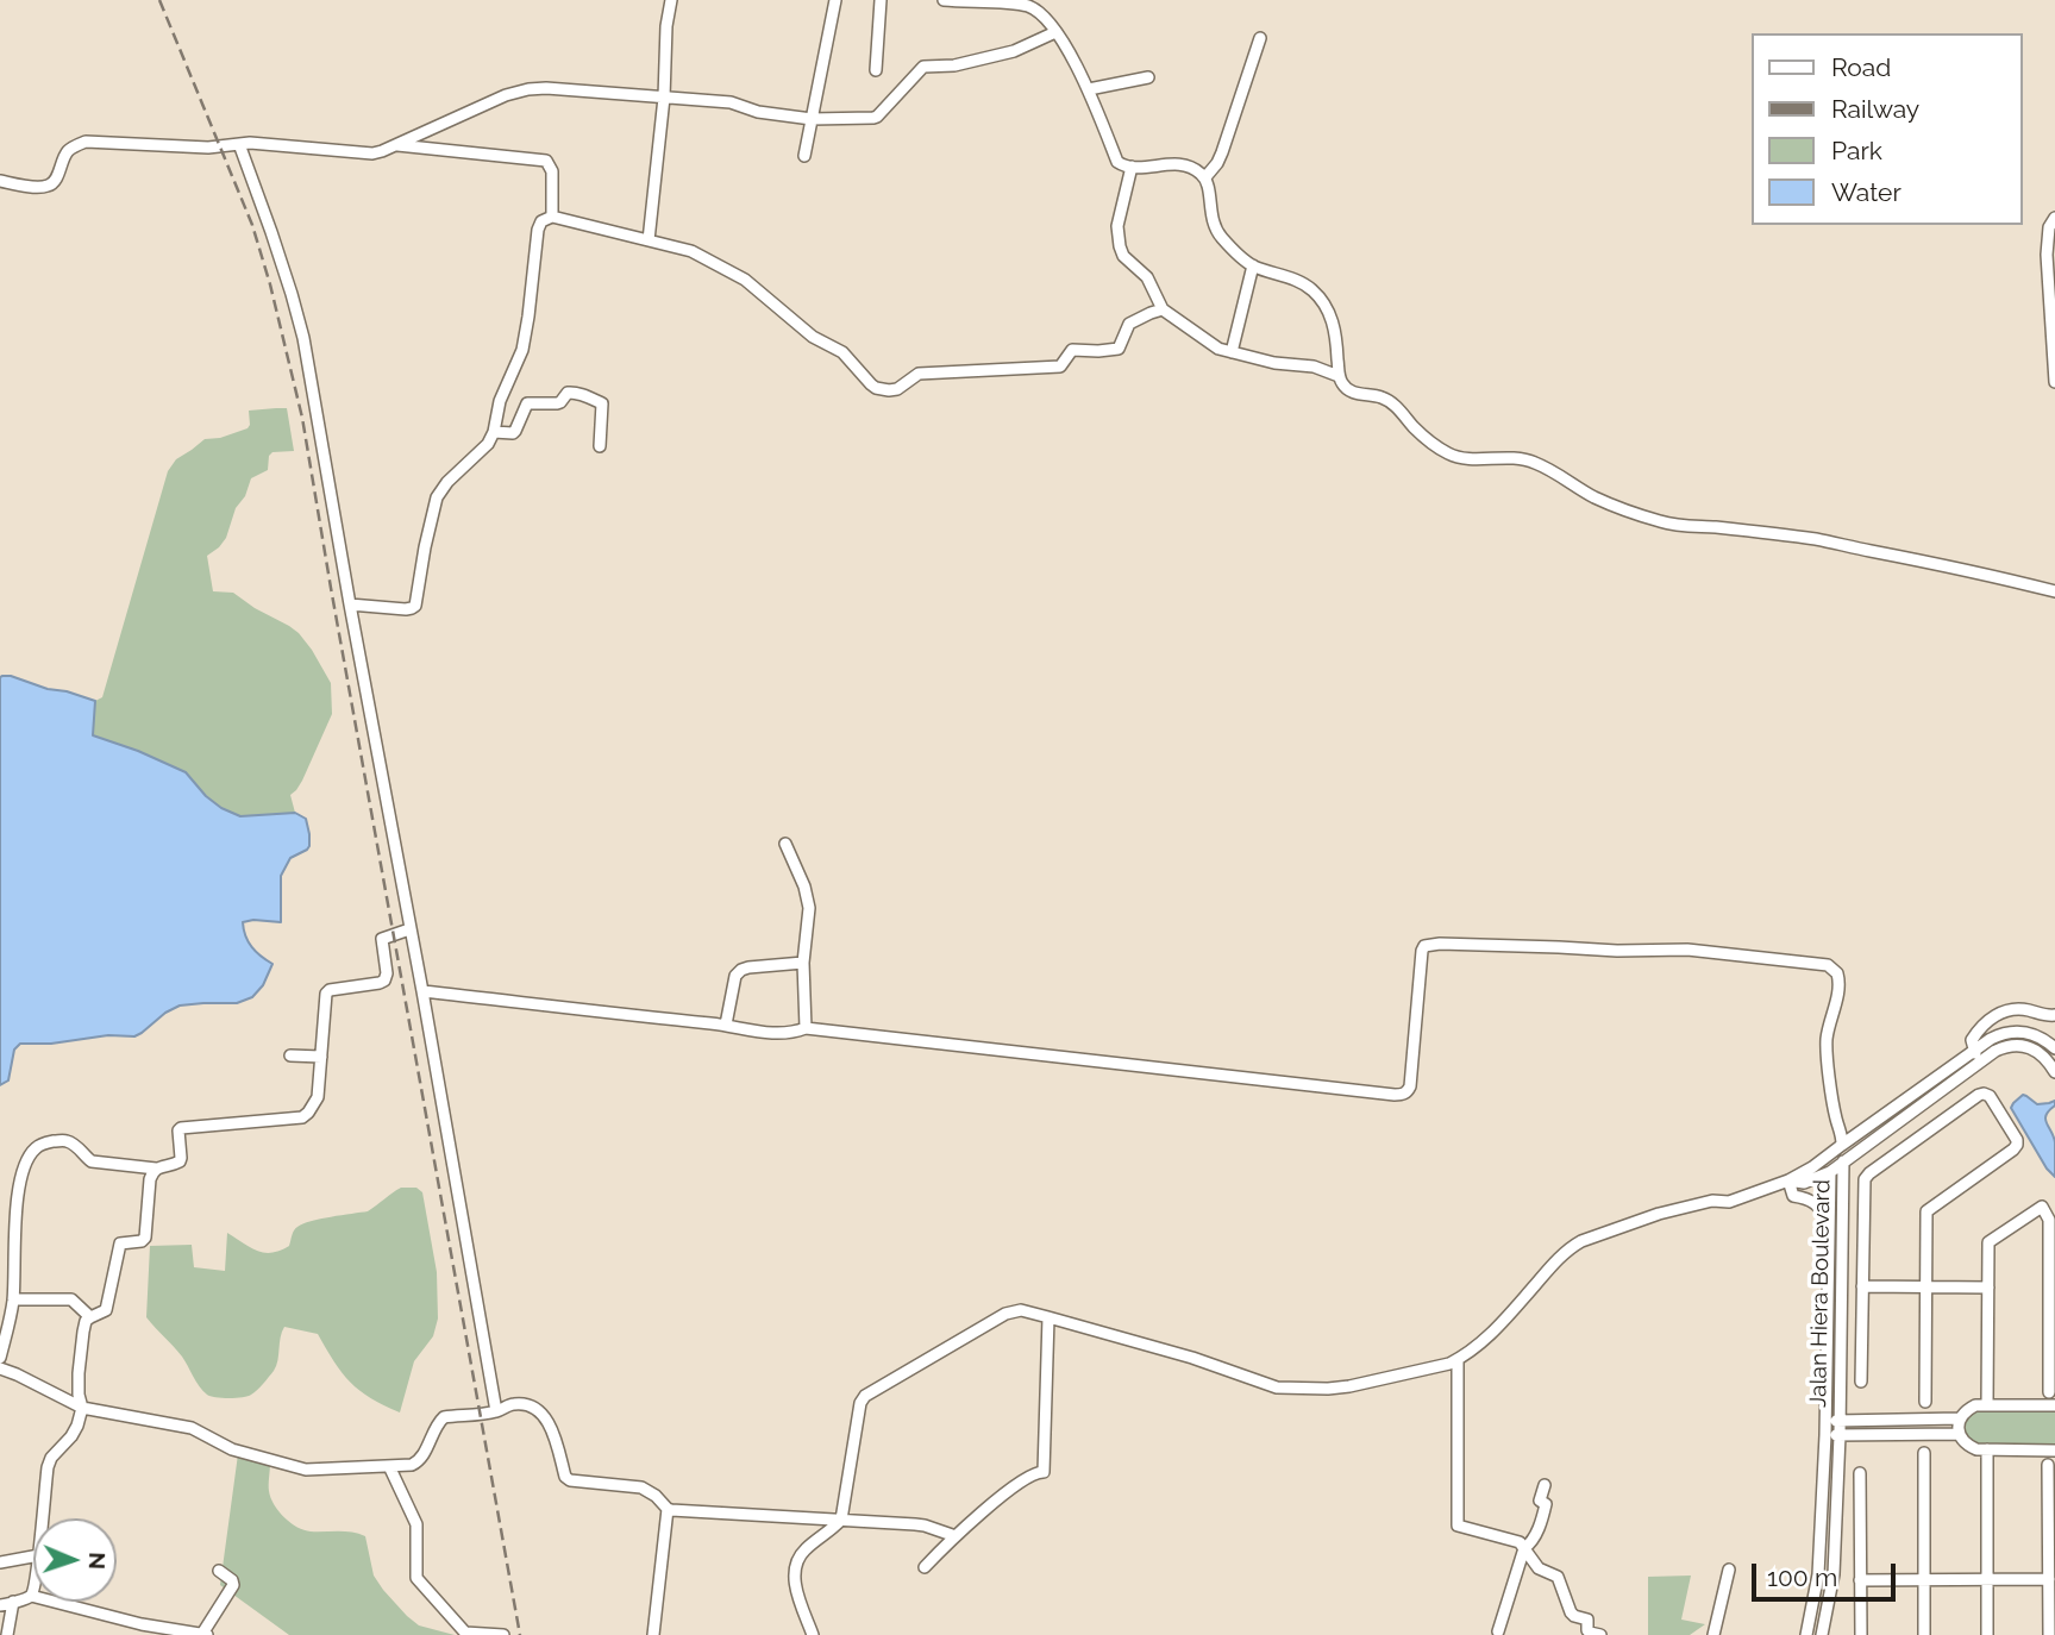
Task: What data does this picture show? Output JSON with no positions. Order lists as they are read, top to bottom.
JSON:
{
  "streets": {
    "street": ["Jalan Hiera Boulevard"]
  },
  "legend": [
    "Road",
    "Railway",
    "Park",
    "Water"
  ],
  "scale_bar": "100 m",
  "north": "right"
}
